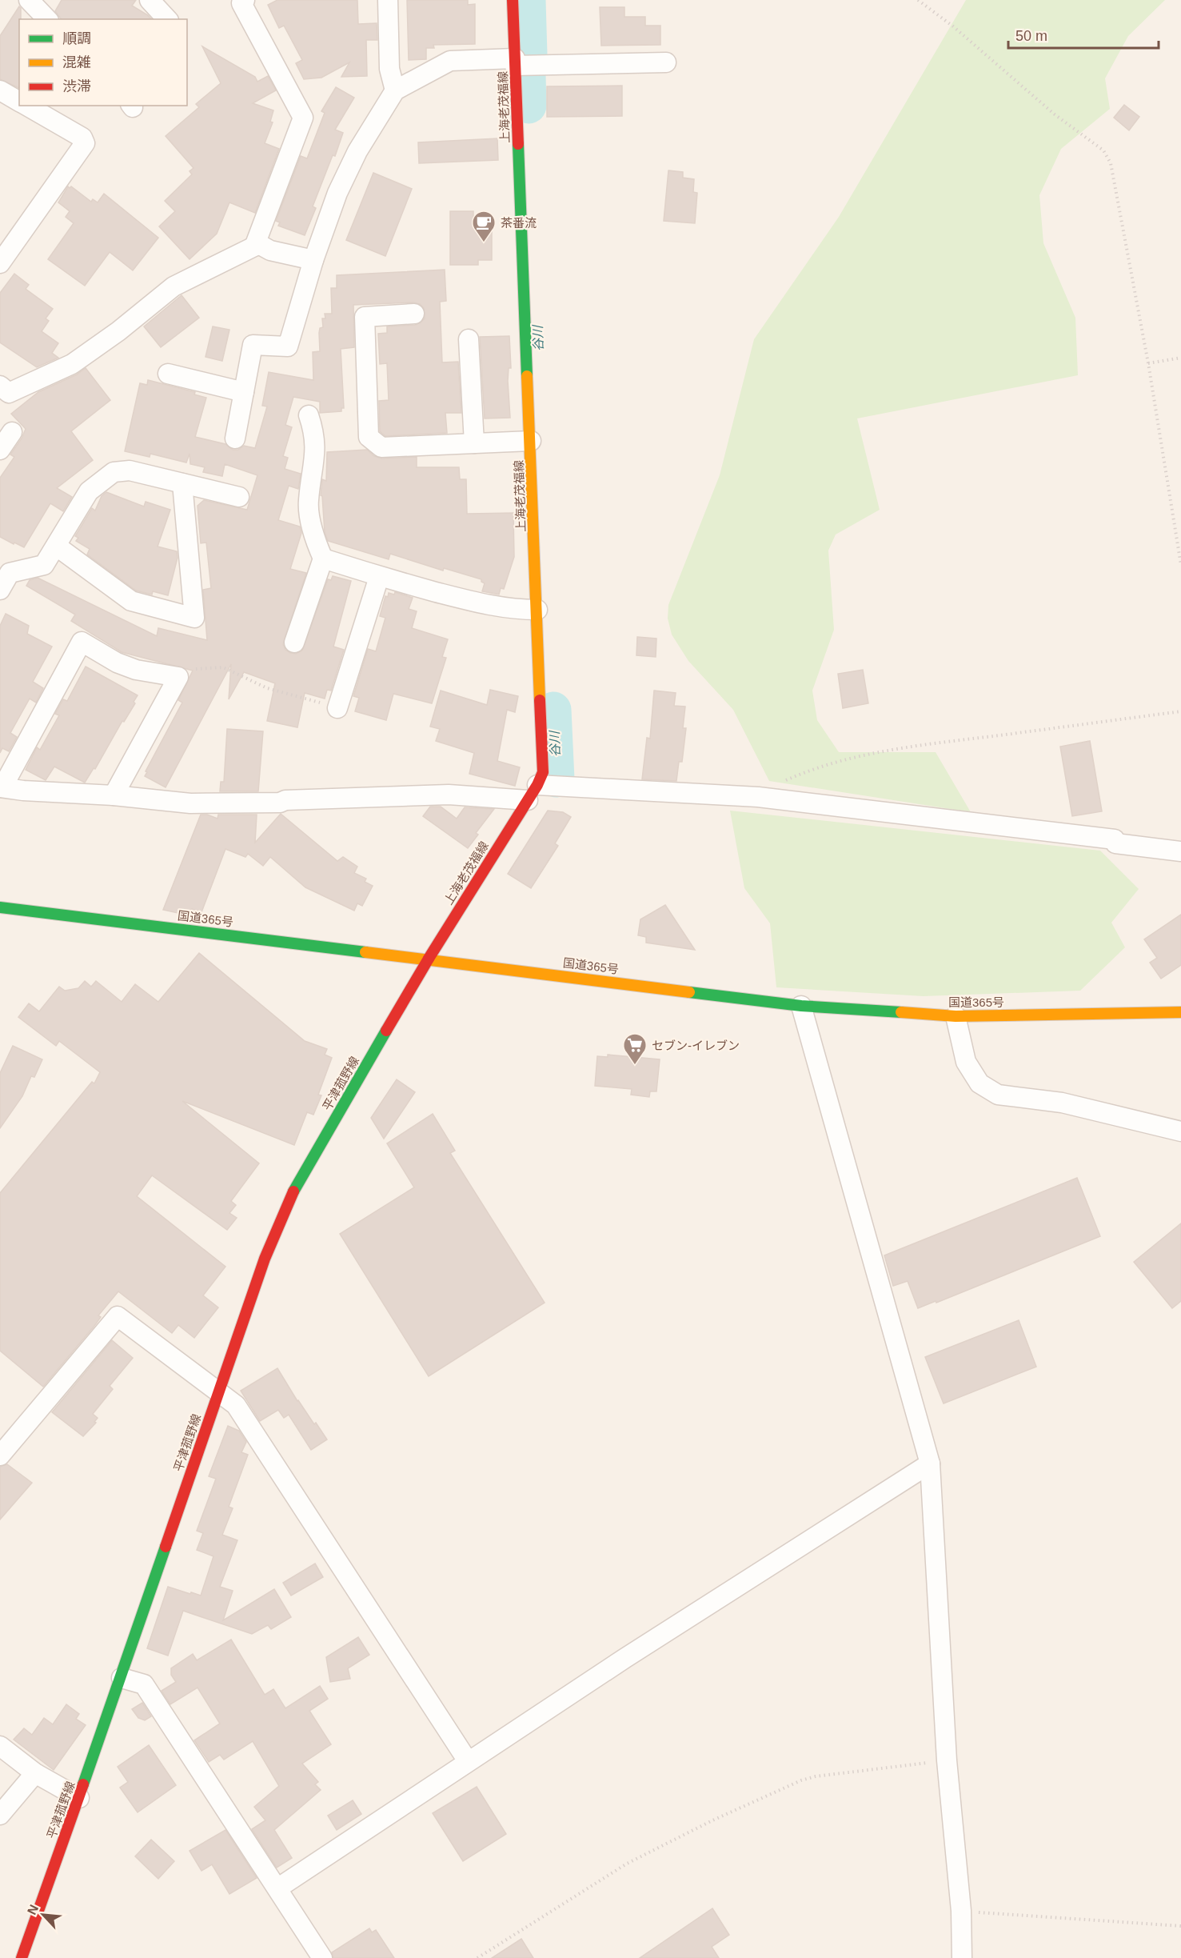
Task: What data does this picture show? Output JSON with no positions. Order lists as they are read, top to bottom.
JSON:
{
  "streets": {
    "main road": ["上海老茂福線", "国道365号", "平津菰野線"]
  },
  "crossings": [
    ["上海老茂福線", "国道365号"],
    ["上海老茂福線", "平津菰野線"],
    ["国道365号", "平津菰野線"]
  ],
  "water": ["谷川"],
  "places": {
    "cafe": ["茶番流"],
    "supermarket": ["セブン-イレブン"]
  },
  "legend": ["順調", "混雑", "渋滞"],
  "scale_bar": "50 m",
  "north": "top left"
}
